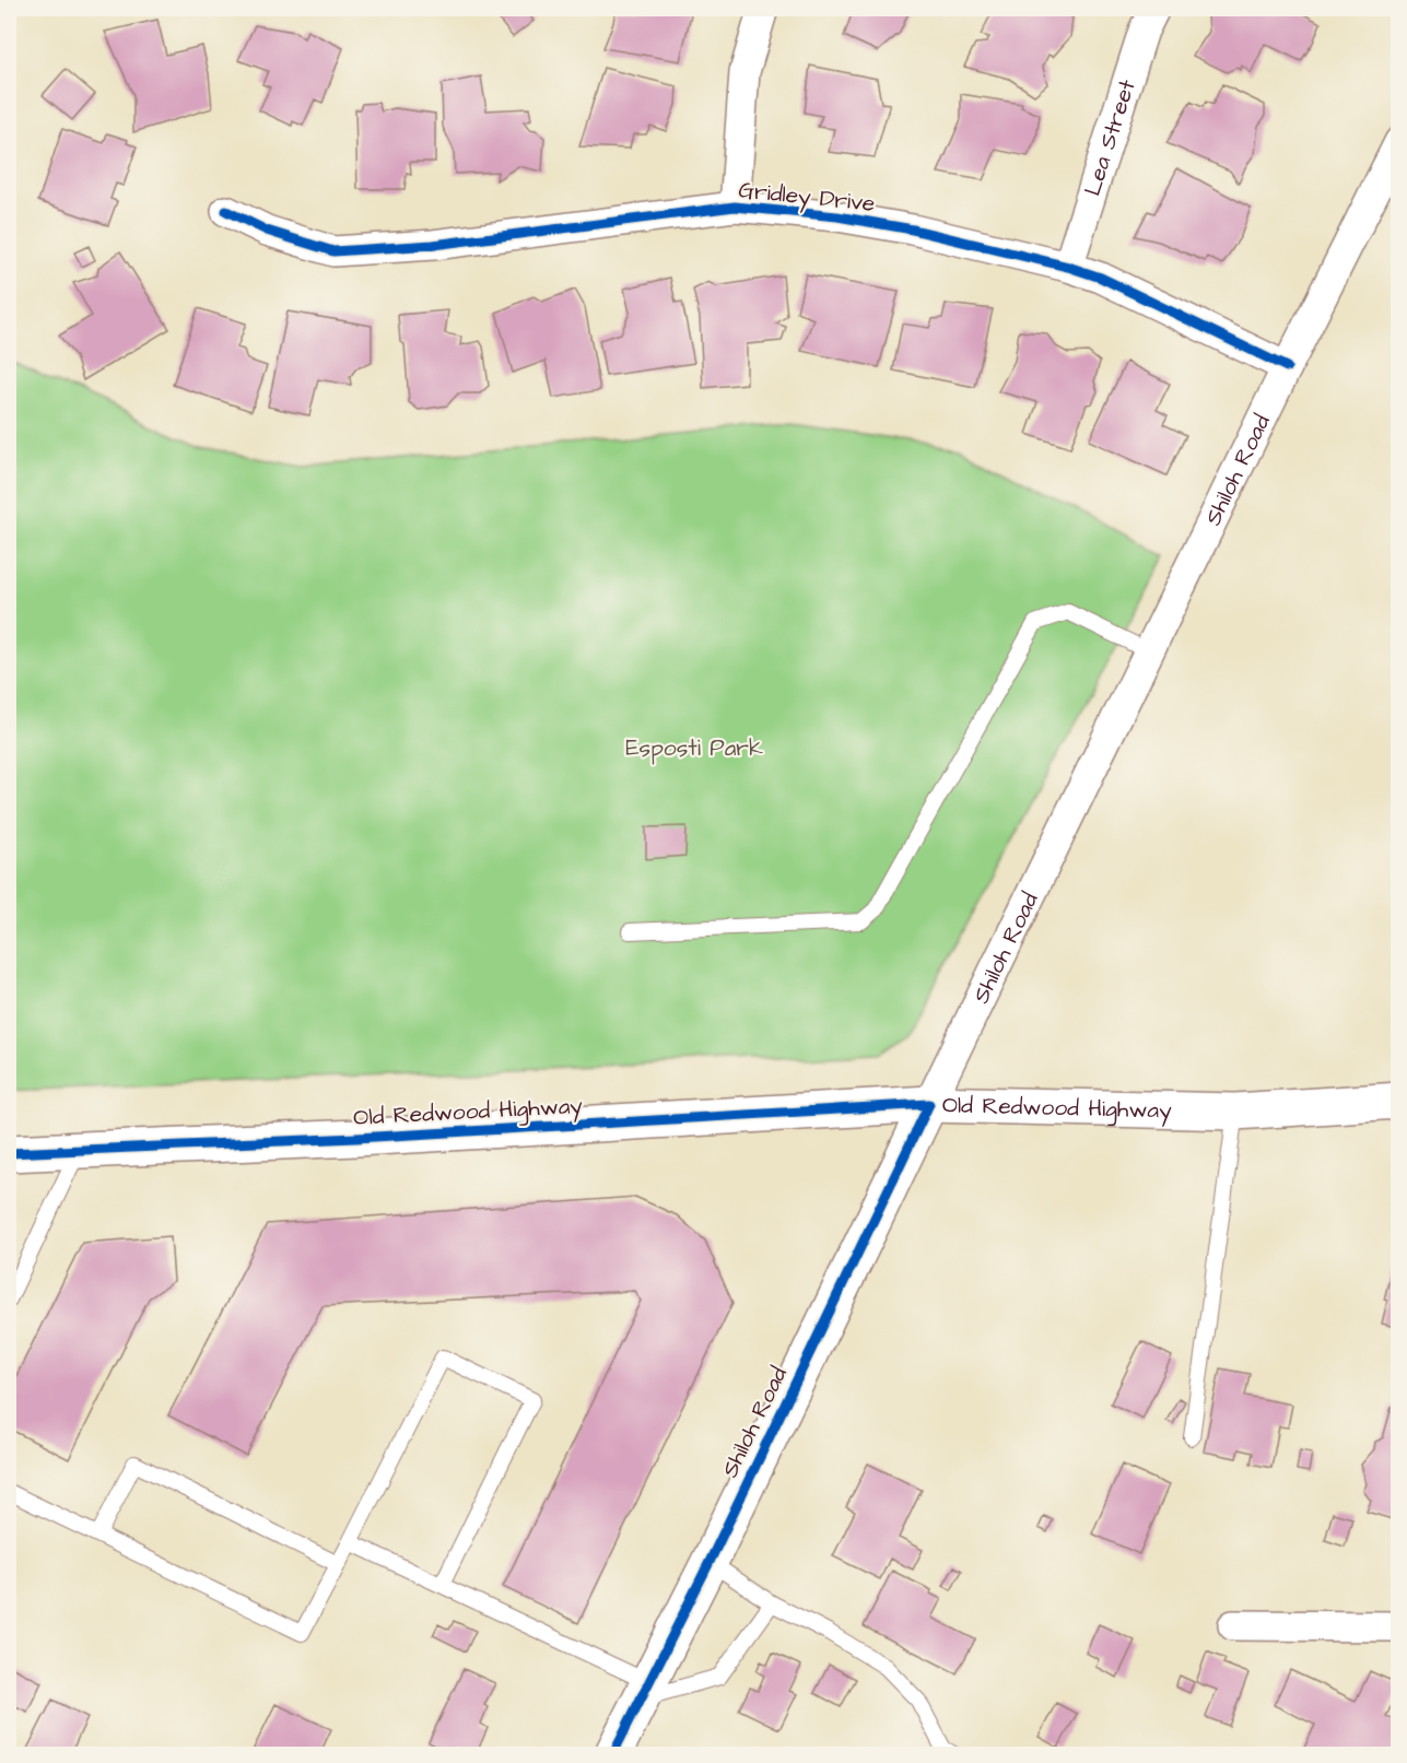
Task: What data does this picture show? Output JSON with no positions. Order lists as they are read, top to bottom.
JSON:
{
  "streets": {
    "main road": ["Shiloh Road", "Old Redwood Highway"],
    "street": ["Lea Street", "Gridley Drive"]
  },
  "crossings": [
    ["Lea Street", "Gridley Drive"],
    ["Gridley Drive", "Shiloh Road"],
    ["Shiloh Road", "Old Redwood Highway"]
  ],
  "parks": ["Esposti Park"]
}
